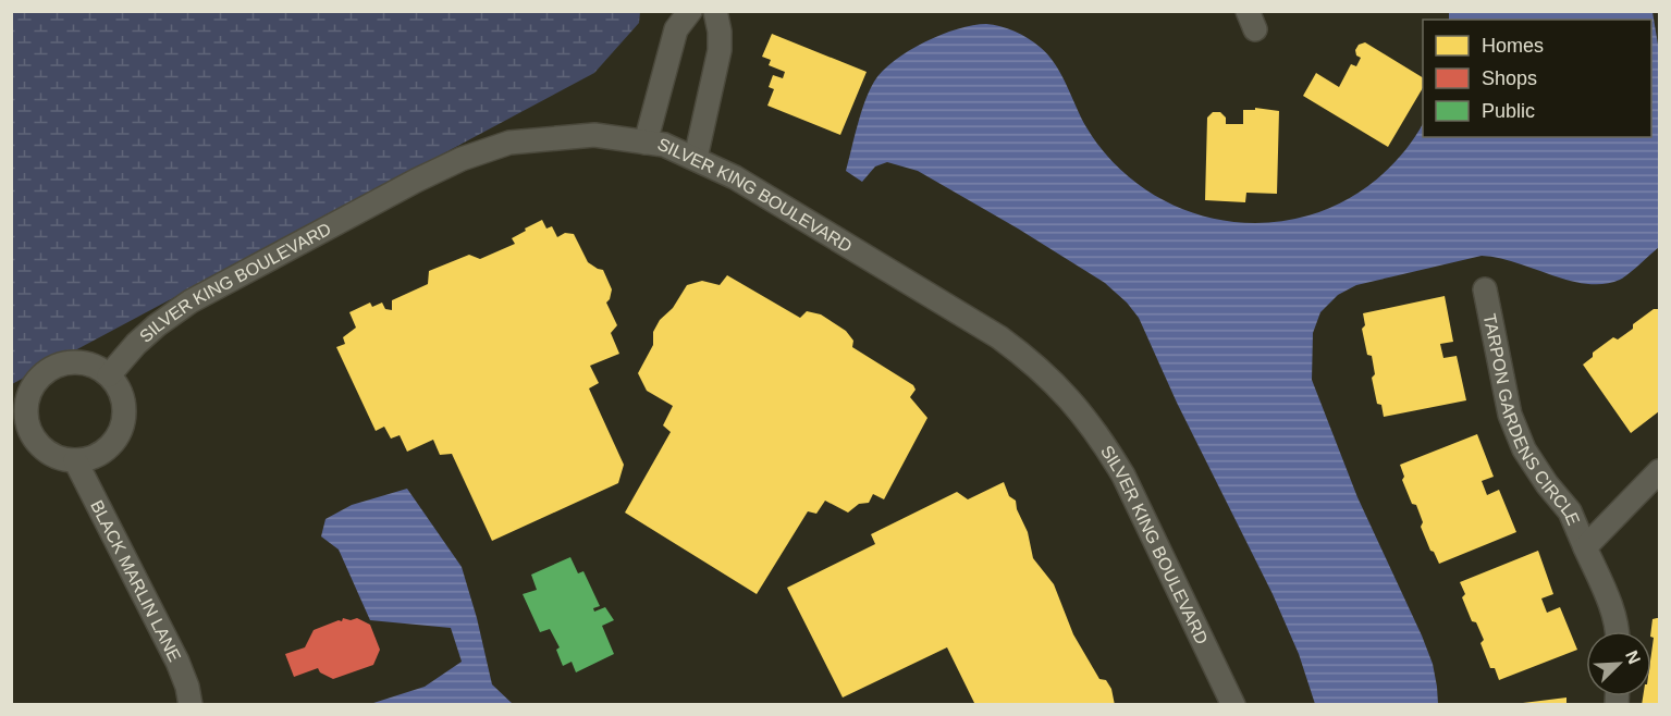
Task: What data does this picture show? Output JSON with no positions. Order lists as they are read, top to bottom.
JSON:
{
  "streets": {
    "street": ["SILVER KING BOULEVARD", "TARPON GARDENS CIRCLE", "BLACK MARLIN LANE"]
  },
  "crossings": [
    ["SILVER KING BOULEVARD", "BLACK MARLIN LANE"]
  ],
  "legend": ["Homes", "Shops", "Public"],
  "north": "top right"
}
